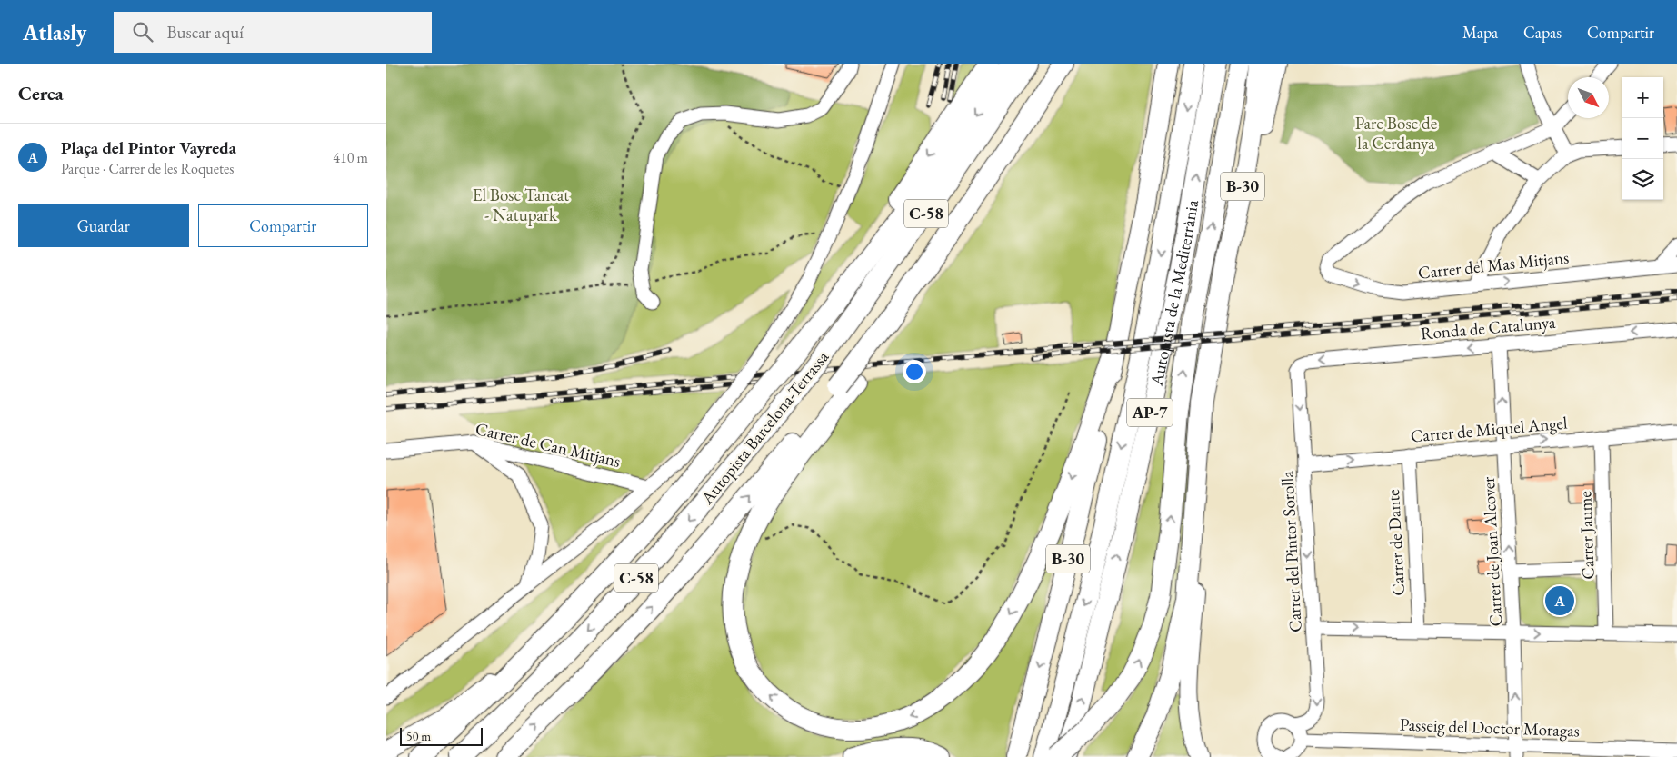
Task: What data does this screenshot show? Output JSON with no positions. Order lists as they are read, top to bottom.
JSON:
{
  "streets": {
    "highway": [
      "B-30",
      "C-58",
      "Autopista de la Mediterrània",
      "AP-7",
      "Autopista Barcelona-Terrassa"
    ],
    "street": [
      "Carrer del Mas Mitjans",
      "Ronda de Catalunya",
      "Carrer de Miquel Angel",
      "Carrer de Can Mitjans",
      "Carrer Jaume",
      "Carrer de Dante",
      "Carrer del Pintor Sorolla",
      "Carrer de Joan Alcover",
      "Passeig del Doctor Moragas"
    ]
  },
  "crossings": [
    ["Ronda de Catalunya", "Carrer del Pintor Sorolla"],
    ["Ronda de Catalunya", "Carrer de Joan Alcover"],
    ["Carrer de Miquel Angel", "Carrer Jaume"],
    ["Carrer de Miquel Angel", "Carrer de Dante"],
    ["Carrer de Miquel Angel", "Carrer del Pintor Sorolla"],
    ["Carrer de Miquel Angel", "Carrer de Joan Alcover"],
    ["Carrer de Joan Alcover", "Passeig del Doctor Moragas"]
  ],
  "one_way": [
    "Ronda de Catalunya",
    "Carrer de Miquel Angel",
    "Carrer del Pintor Sorolla",
    "Carrer de Joan Alcover"
  ],
  "parks": ["Parc Bosc de la Cerdanya", "El Bosc Tancat - Natupark"],
  "scale_bar": "50 m",
  "north": "bottom right",
  "page": {
    "header": "Atlasly",
    "search": "Buscar aquí",
    "nav": ["Mapa", "Capas", "Compartir"],
    "heading": "Cerca",
    "map_buttons": ["+", "−"],
    "list": [
      {
        "mark": "A",
        "name": "Plaça del Pintor Vayreda",
        "note": "Parque · Carrer de les Roquetes",
        "value": "410 m"
      }
    ],
    "buttons": ["Guardar", "Compartir"],
    "pins": "A",
    "scale": "50 m"
  }
}
